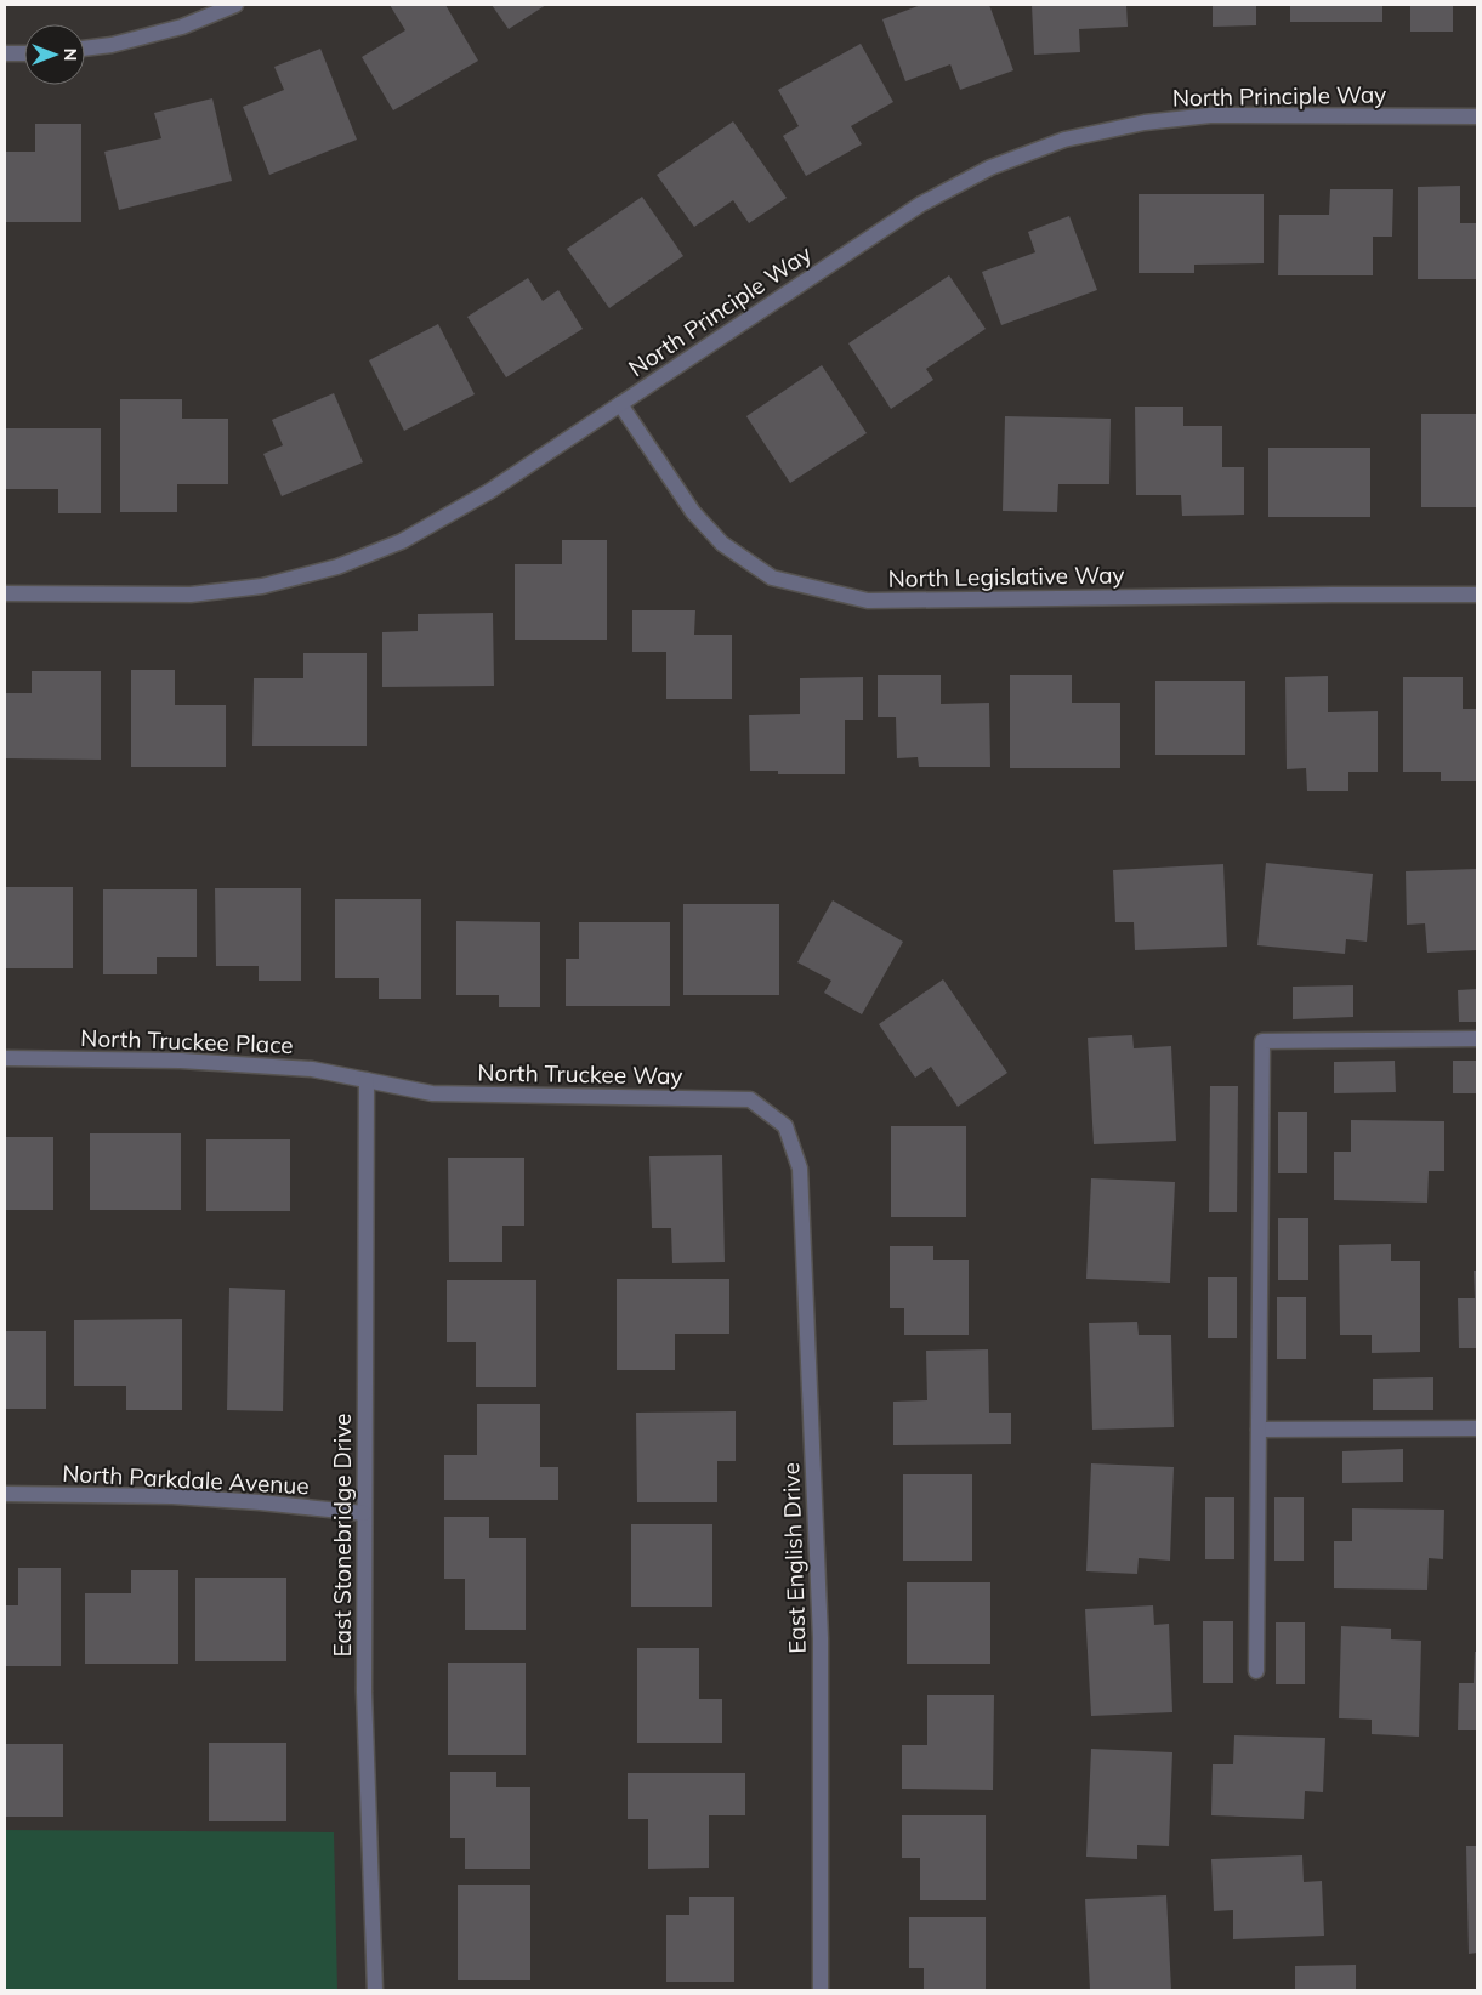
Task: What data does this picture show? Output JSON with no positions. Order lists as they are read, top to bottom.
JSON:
{
  "streets": {
    "street": [
      "North Principle Way",
      "North Legislative Way",
      "North Truckee Place",
      "North Truckee Way",
      "North Parkdale Avenue",
      "East Stonebridge Drive",
      "East English Drive"
    ]
  },
  "crossings": [
    ["North Principle Way", "North Legislative Way"],
    ["North Truckee Place", "North Truckee Way"],
    ["North Truckee Place", "East Stonebridge Drive"],
    ["North Truckee Way", "East Stonebridge Drive"],
    ["North Truckee Way", "East English Drive"],
    ["North Parkdale Avenue", "East Stonebridge Drive"]
  ],
  "north": "right"
}
